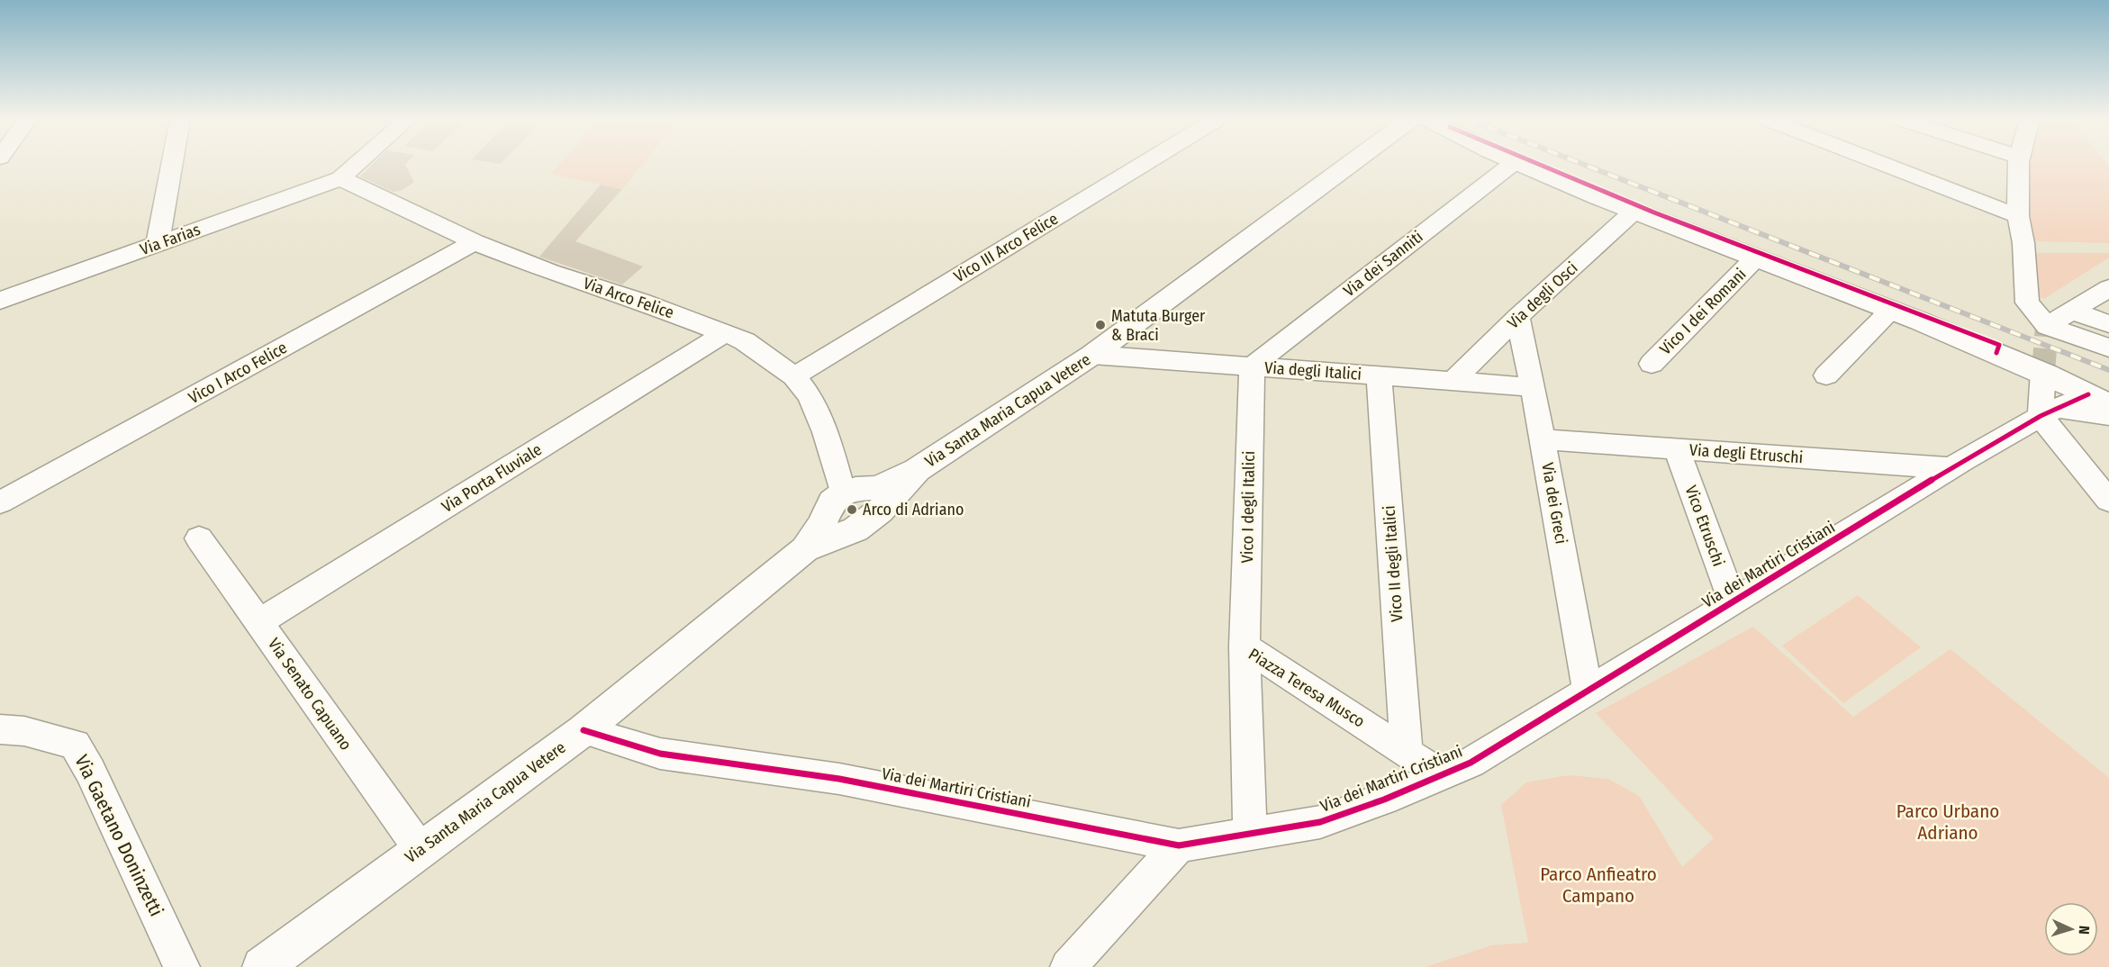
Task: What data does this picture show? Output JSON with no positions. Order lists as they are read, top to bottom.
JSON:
{
  "streets": {
    "main road": ["Via Santa Maria Capua Vetere"],
    "street": [
      "Via Farias",
      "Vico III Arco Felice",
      "Via dei Sanniti",
      "Via degli Osci",
      "Via Arco Felice",
      "Vico I dei Romani",
      "Via degli Italici",
      "Vico I Arco Felice",
      "Via degli Etruschi",
      "Via Porta Fluviale",
      "Via dei Greci",
      "Vico I degli Italici",
      "Vico Etruschi",
      "Vico II degli Italici",
      "Via dei Martiri Cristiani",
      "Piazza Teresa Musco",
      "Via Senato Capuano",
      "Via Gaetano Doninzetti"
    ]
  },
  "crossings": [
    ["Via Farias", "Via Arco Felice"],
    ["Vico III Arco Felice", "Via Arco Felice"],
    ["Via dei Sanniti", "Via degli Italici"],
    ["Via dei Sanniti", "Vico I degli Italici"],
    ["Via degli Osci", "Via degli Italici"],
    ["Via degli Osci", "Via dei Greci"],
    ["Via Arco Felice", "Vico I Arco Felice"],
    ["Via Arco Felice", "Via Porta Fluviale"],
    ["Via degli Italici", "Via Santa Maria Capua Vetere"],
    ["Via degli Italici", "Via dei Greci"],
    ["Via degli Italici", "Vico I degli Italici"],
    ["Via degli Italici", "Vico II degli Italici"],
    ["Via Santa Maria Capua Vetere", "Via dei Martiri Cristiani"],
    ["Via Santa Maria Capua Vetere", "Via Senato Capuano"],
    ["Via degli Etruschi", "Via dei Greci"],
    ["Via degli Etruschi", "Vico Etruschi"],
    ["Via degli Etruschi", "Via dei Martiri Cristiani"],
    ["Via Porta Fluviale", "Via Senato Capuano"],
    ["Via dei Greci", "Via dei Martiri Cristiani"],
    ["Vico I degli Italici", "Piazza Teresa Musco"],
    ["Vico Etruschi", "Via dei Martiri Cristiani"],
    ["Vico II degli Italici", "Piazza Teresa Musco"],
    ["Via dei Martiri Cristiani", "Piazza Teresa Musco"]
  ],
  "parks": ["Parco Urbano Adriano", "Parco Anfieatro Campano"],
  "places": ["Matuta Burger & Braci", "Arco di Adriano"],
  "north": "right"
}
